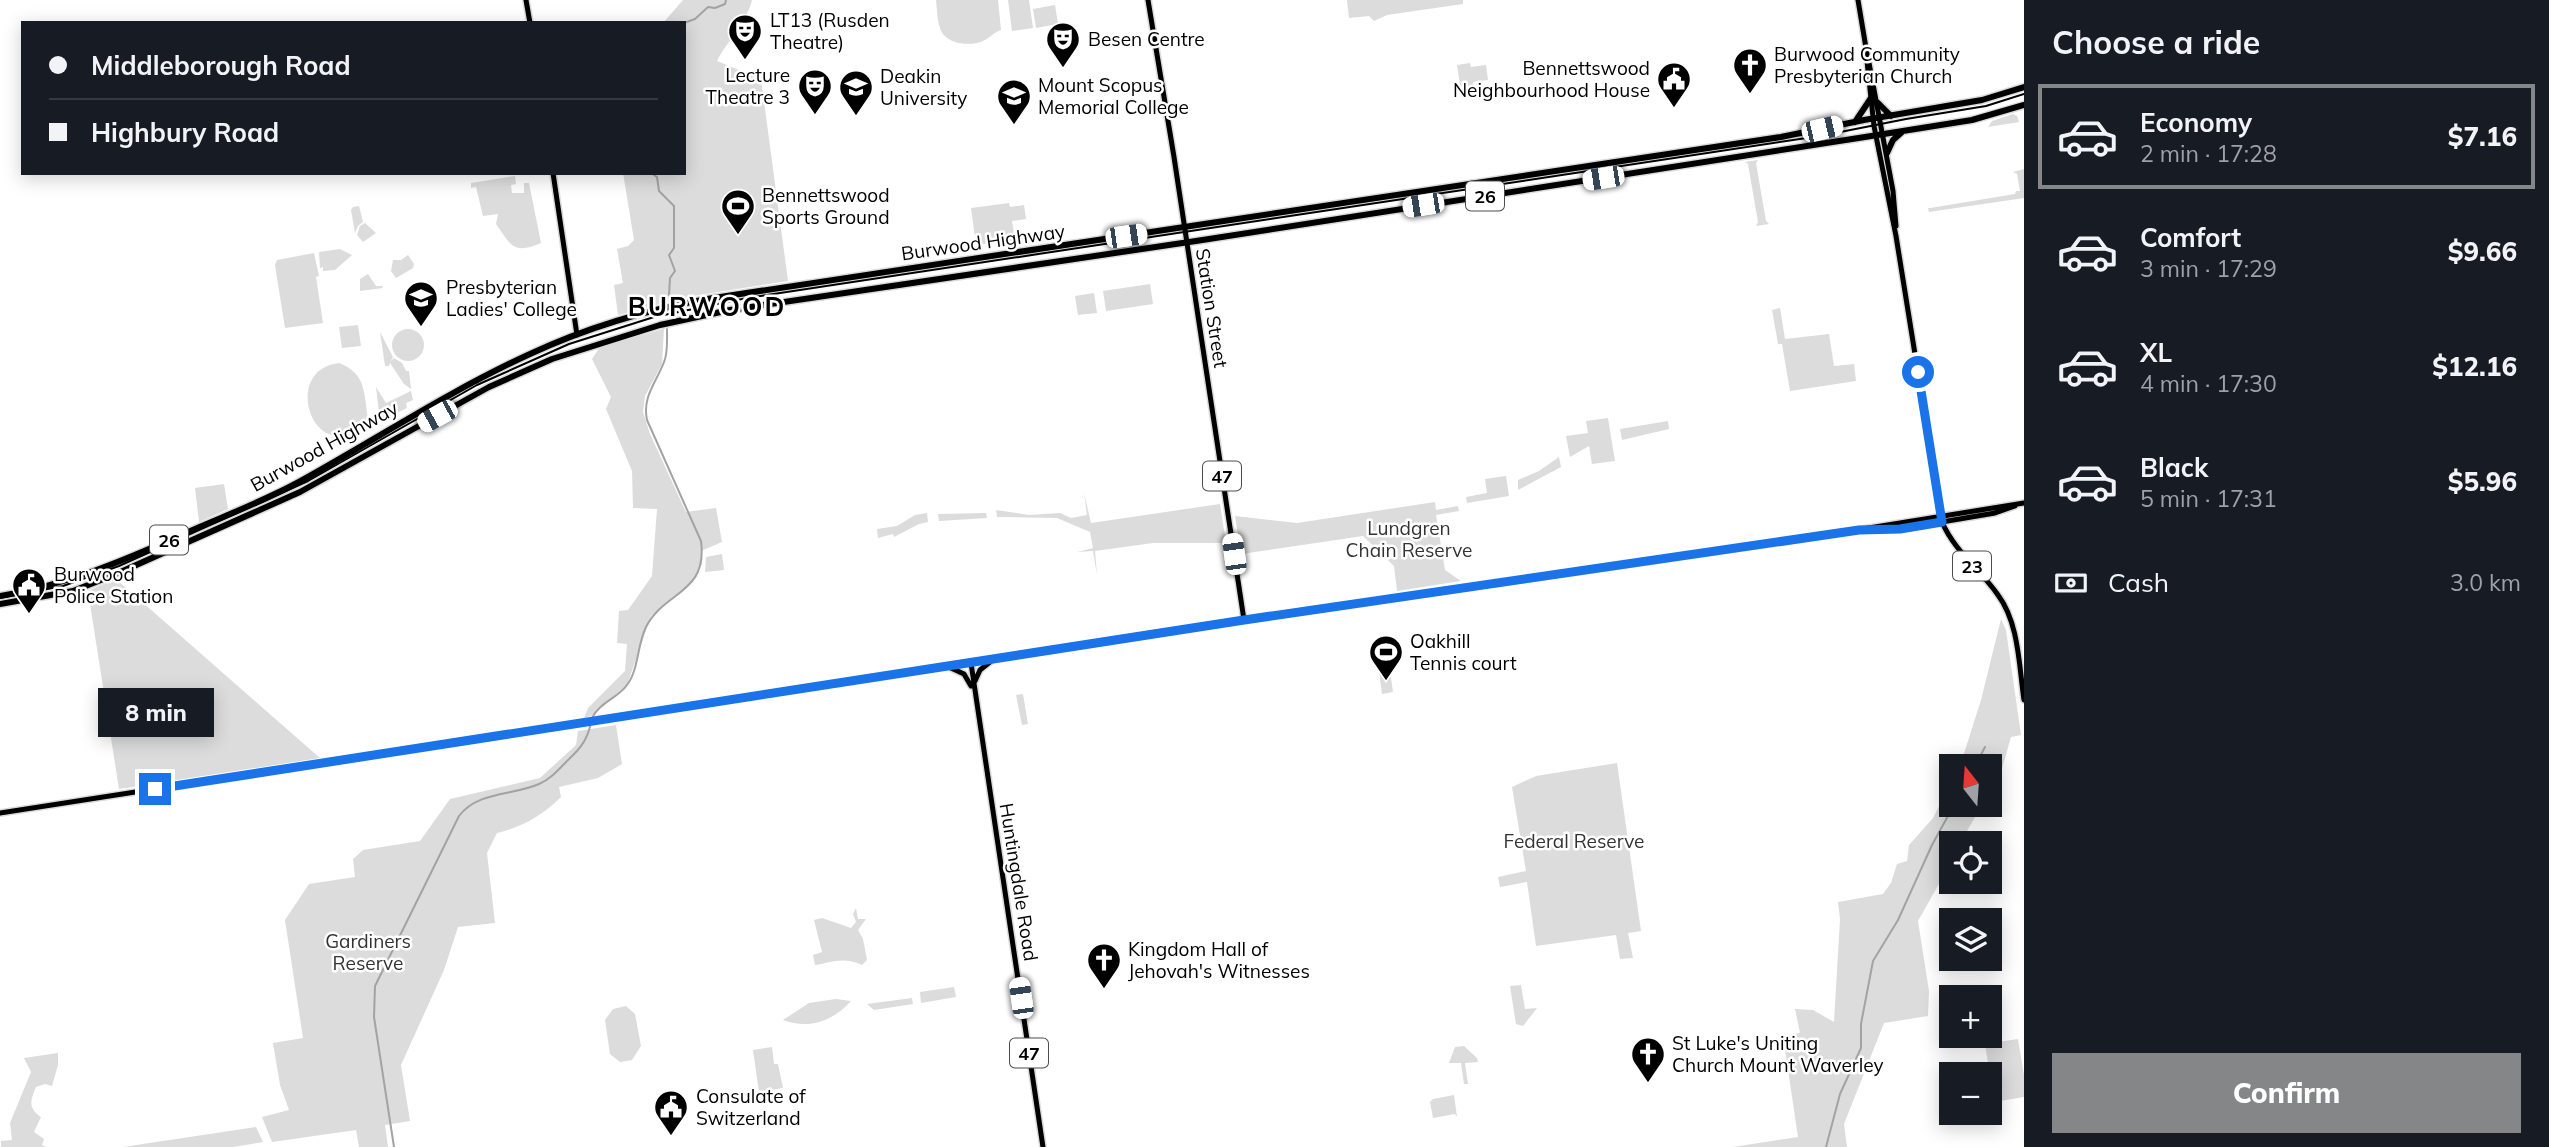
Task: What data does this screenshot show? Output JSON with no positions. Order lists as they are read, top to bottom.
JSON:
{
  "streets": {
    "highway": ["26", "Burwood Highway"],
    "main road": [
      "Station Street",
      "47",
      "23",
      "Huntingdale Road"
    ]
  },
  "crossings": [
    ["Burwood Highway", "Station Street"],
    ["Burwood Highway", "23"],
    ["47", "Huntingdale Road"]
  ],
  "districts": ["BURWOOD"],
  "parks": ["Lundgren Chain Reserve", "Federal Reserve", "Gardiners Reserve"],
  "places": {
    "theatre": ["LT13 (Rusden Theatre)", "Besen Centre", "Lecture Theatre 3"],
    "church": ["Burwood Community Presbyterian Church", "Kingdom Hall of Jehovah's Witnesses", "St Luke's Uniting Church Mount Waverley"],
    "public building": ["Bennettswood Neighbourhood House", "Burwood Police Station", "Consulate of Switzerland"],
    "school or university": ["Deakin University", "Mount Scopus Memorial College", "Presbyterian Ladies' College"],
    "sports": ["Bennettswood Sports Ground", "Oakhill Tennis court"]
  },
  "north": "top",
  "page": {
    "heading": "Choose a ride",
    "banner": ["Middleborough Road", "Highbury Road"],
    "list": [
      {
        "name": "Economy",
        "note": "2 min · 17:28",
        "value": "$7.16"
      },
      {
        "name": "Comfort",
        "note": "3 min · 17:29",
        "value": "$9.66"
      },
      {
        "name": "XL",
        "note": "4 min · 17:30",
        "value": "$12.16"
      },
      {
        "name": "Black",
        "note": "5 min · 17:31",
        "value": "$5.96"
      }
    ],
    "pay": ["Cash", "3.0 km"],
    "bubble": "8 min",
    "map_buttons": ["+", "−"],
    "buttons": "Confirm"
  }
}
